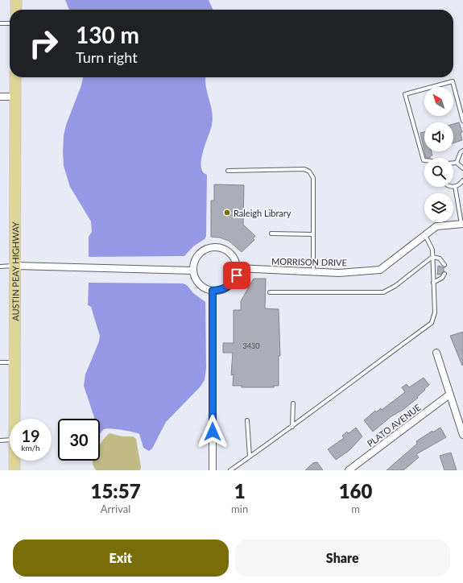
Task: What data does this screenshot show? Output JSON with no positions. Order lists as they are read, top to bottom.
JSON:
{
  "streets": {
    "main road": ["AUSTIN PEAY HIGHWAY"],
    "street": ["MORRISON DRIVE", "PLATO AVENUE"]
  },
  "places": ["Raleigh Library"],
  "house_numbers": ["3430"],
  "north": "top left",
  "page": {
    "turn": ["130 m", "Turn right"],
    "speed": "19 km/h",
    "limit": "30",
    "eta": [
      "15:57",
      "Arrival",
      "1",
      "min",
      "160",
      "m"
    ],
    "buttons": ["Exit", "Share"]
  }
}
